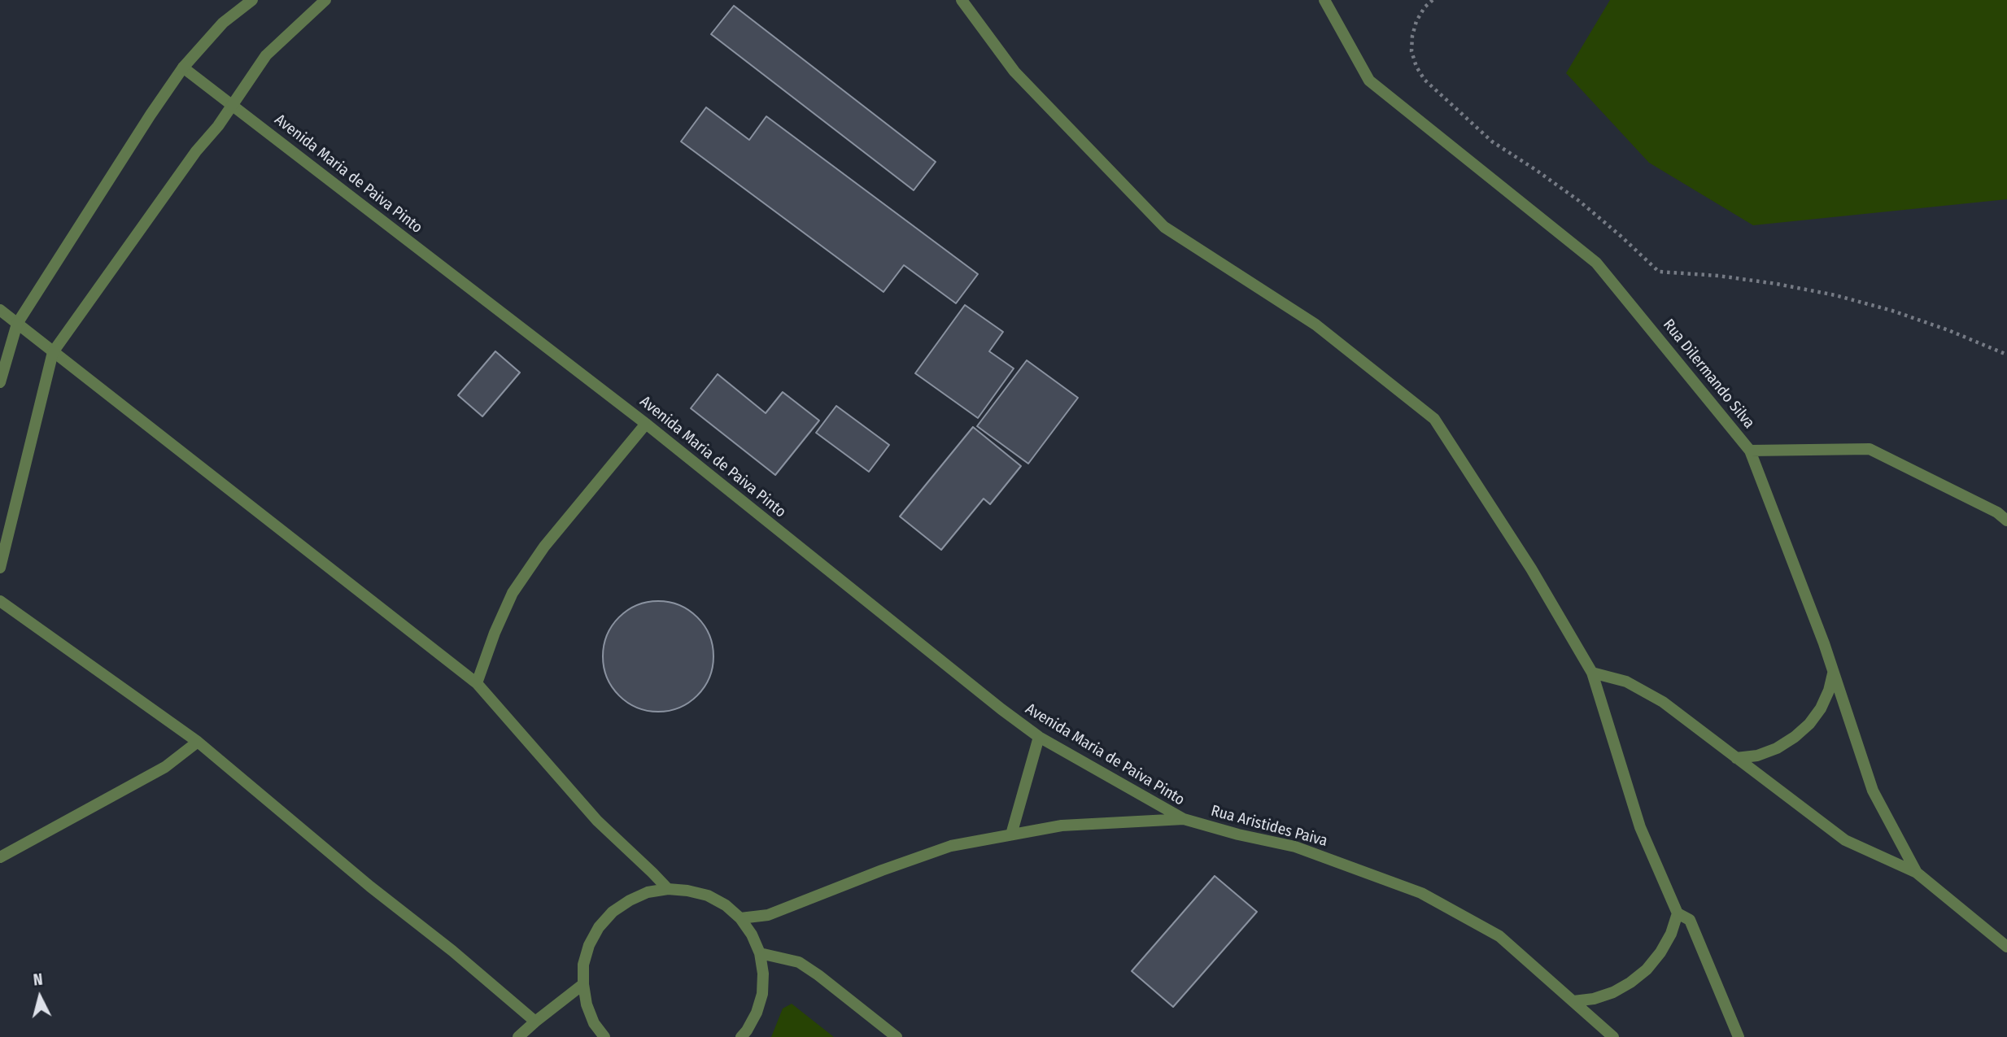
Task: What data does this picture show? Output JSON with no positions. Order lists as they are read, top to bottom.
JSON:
{
  "streets": {
    "street": ["Avenida Maria de Paiva Pinto", "Rua Dilermando Silva", "Rua Aristides Paiva"]
  },
  "crossings": [
    ["Avenida Maria de Paiva Pinto", "Rua Aristides Paiva"]
  ],
  "north": "top"
}
